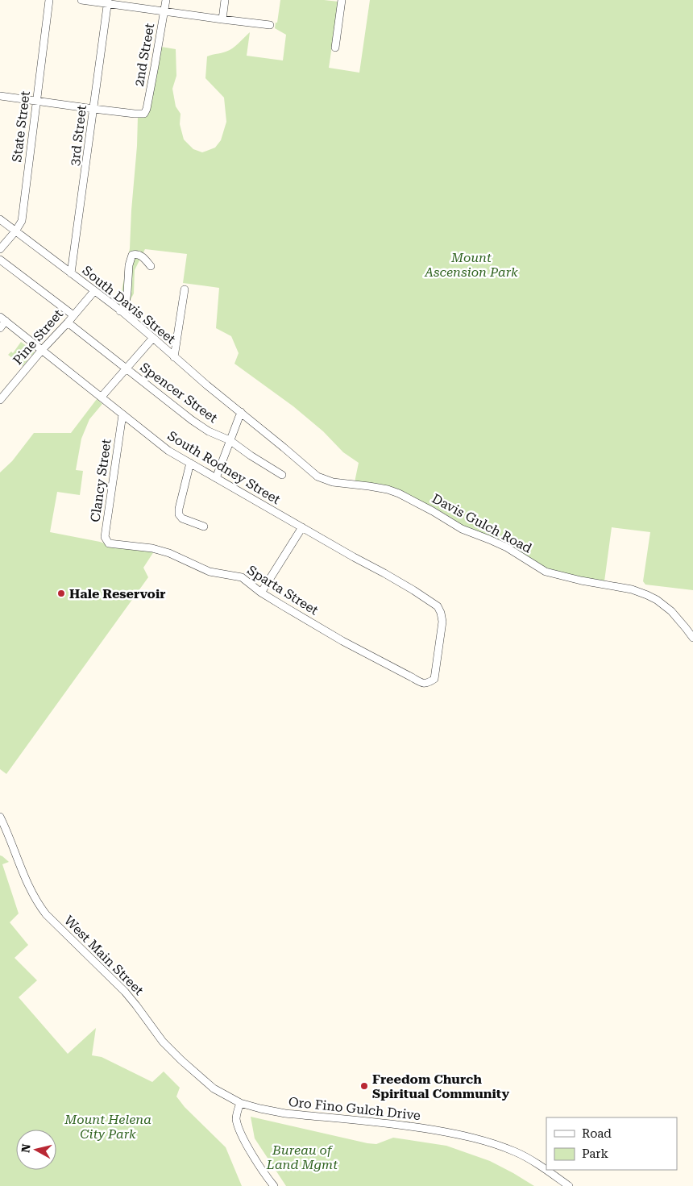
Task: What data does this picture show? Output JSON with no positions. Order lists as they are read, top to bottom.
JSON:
{
  "streets": {
    "street": [
      "2nd Street",
      "State Street",
      "3rd Street",
      "South Davis Street",
      "Pine Street",
      "Spencer Street",
      "South Rodney Street",
      "Clancy Street",
      "Davis Gulch Road",
      "Sparta Street",
      "West Main Street",
      "Oro Fino Gulch Drive"
    ]
  },
  "crossings": [
    ["2nd Street", "3rd Street"],
    ["State Street", "South Davis Street"],
    ["3rd Street", "South Davis Street"],
    ["South Davis Street", "Pine Street"],
    ["South Davis Street", "Davis Gulch Road"],
    ["Pine Street", "Spencer Street"],
    ["Pine Street", "South Rodney Street"],
    ["South Rodney Street", "Clancy Street"],
    ["South Rodney Street", "Sparta Street"],
    ["Clancy Street", "Sparta Street"],
    ["West Main Street", "Oro Fino Gulch Drive"]
  ],
  "parks": ["Mount Ascension Park", "Mount Helena City Park", "Bureau of Land Mgmt"],
  "places": ["Hale Reservoir", "Freedom Church Spiritual Community"],
  "legend": ["Road", "Park"],
  "north": "left"
}
